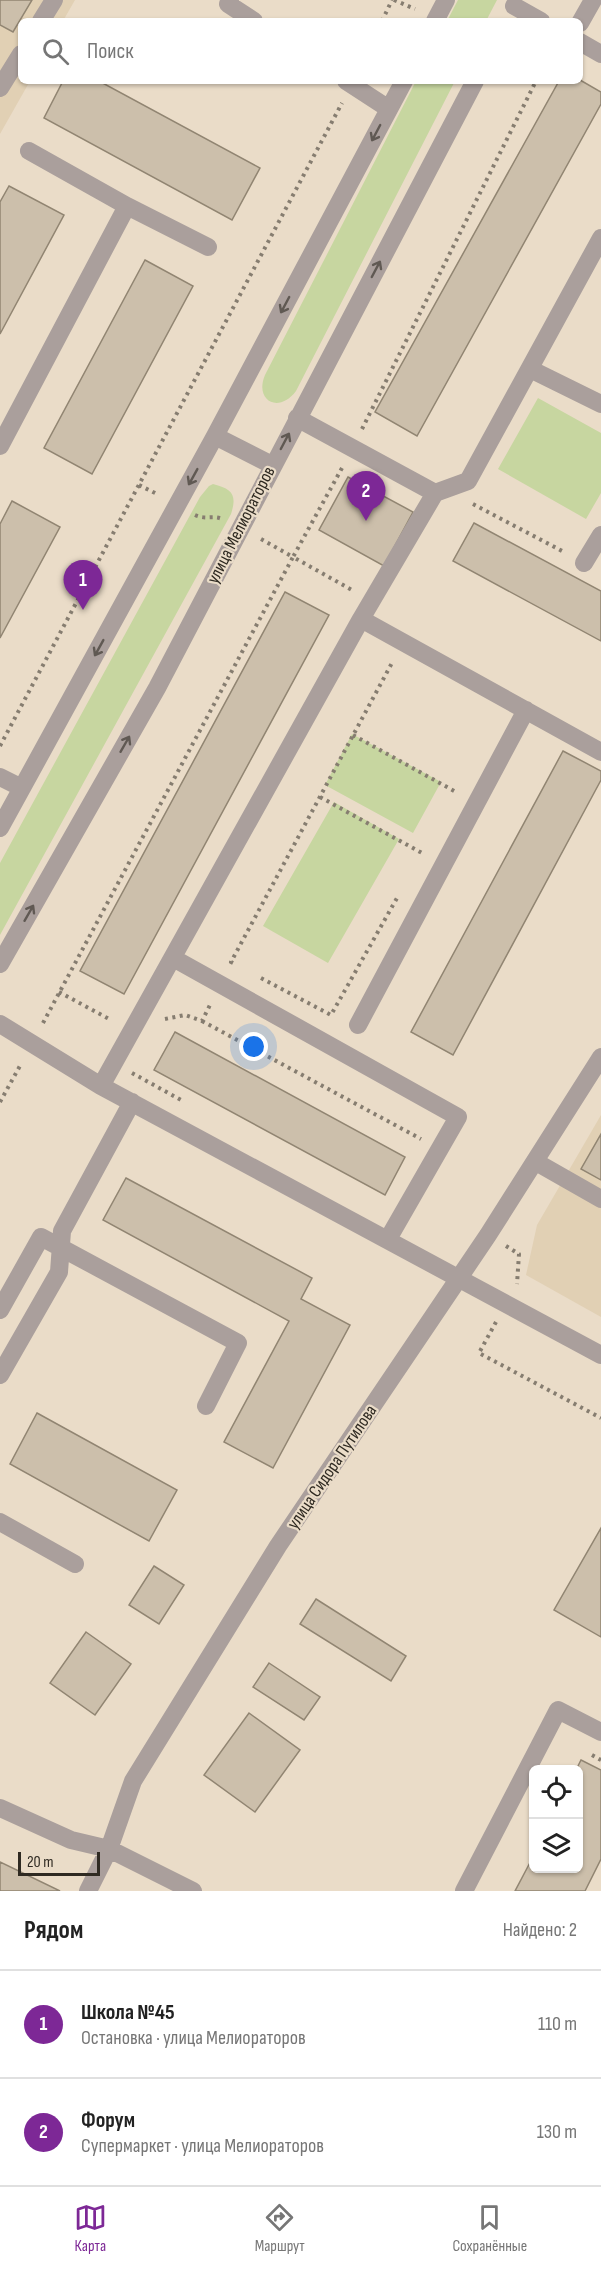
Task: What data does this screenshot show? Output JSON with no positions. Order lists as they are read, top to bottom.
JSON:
{
  "streets": {
    "street": ["улица Мелиораторов", "улица Сидора Путилова"]
  },
  "scale_bar": "20 m",
  "page": {
    "search": "Поиск",
    "pins": ["2", "1"],
    "scale": "20 m",
    "heading": ["Рядом", "Найдено: 2"],
    "list": [
      {
        "mark": "1",
        "name": "Школа №45",
        "note": "Остановка · улица Мелиораторов",
        "value": "110 m"
      },
      {
        "mark": "2",
        "name": "Форум",
        "note": "Супермаркет · улица Мелиораторов",
        "value": "130 m"
      }
    ],
    "nav": ["Карта", "Маршрут", "Сохранённые"]
  }
}
